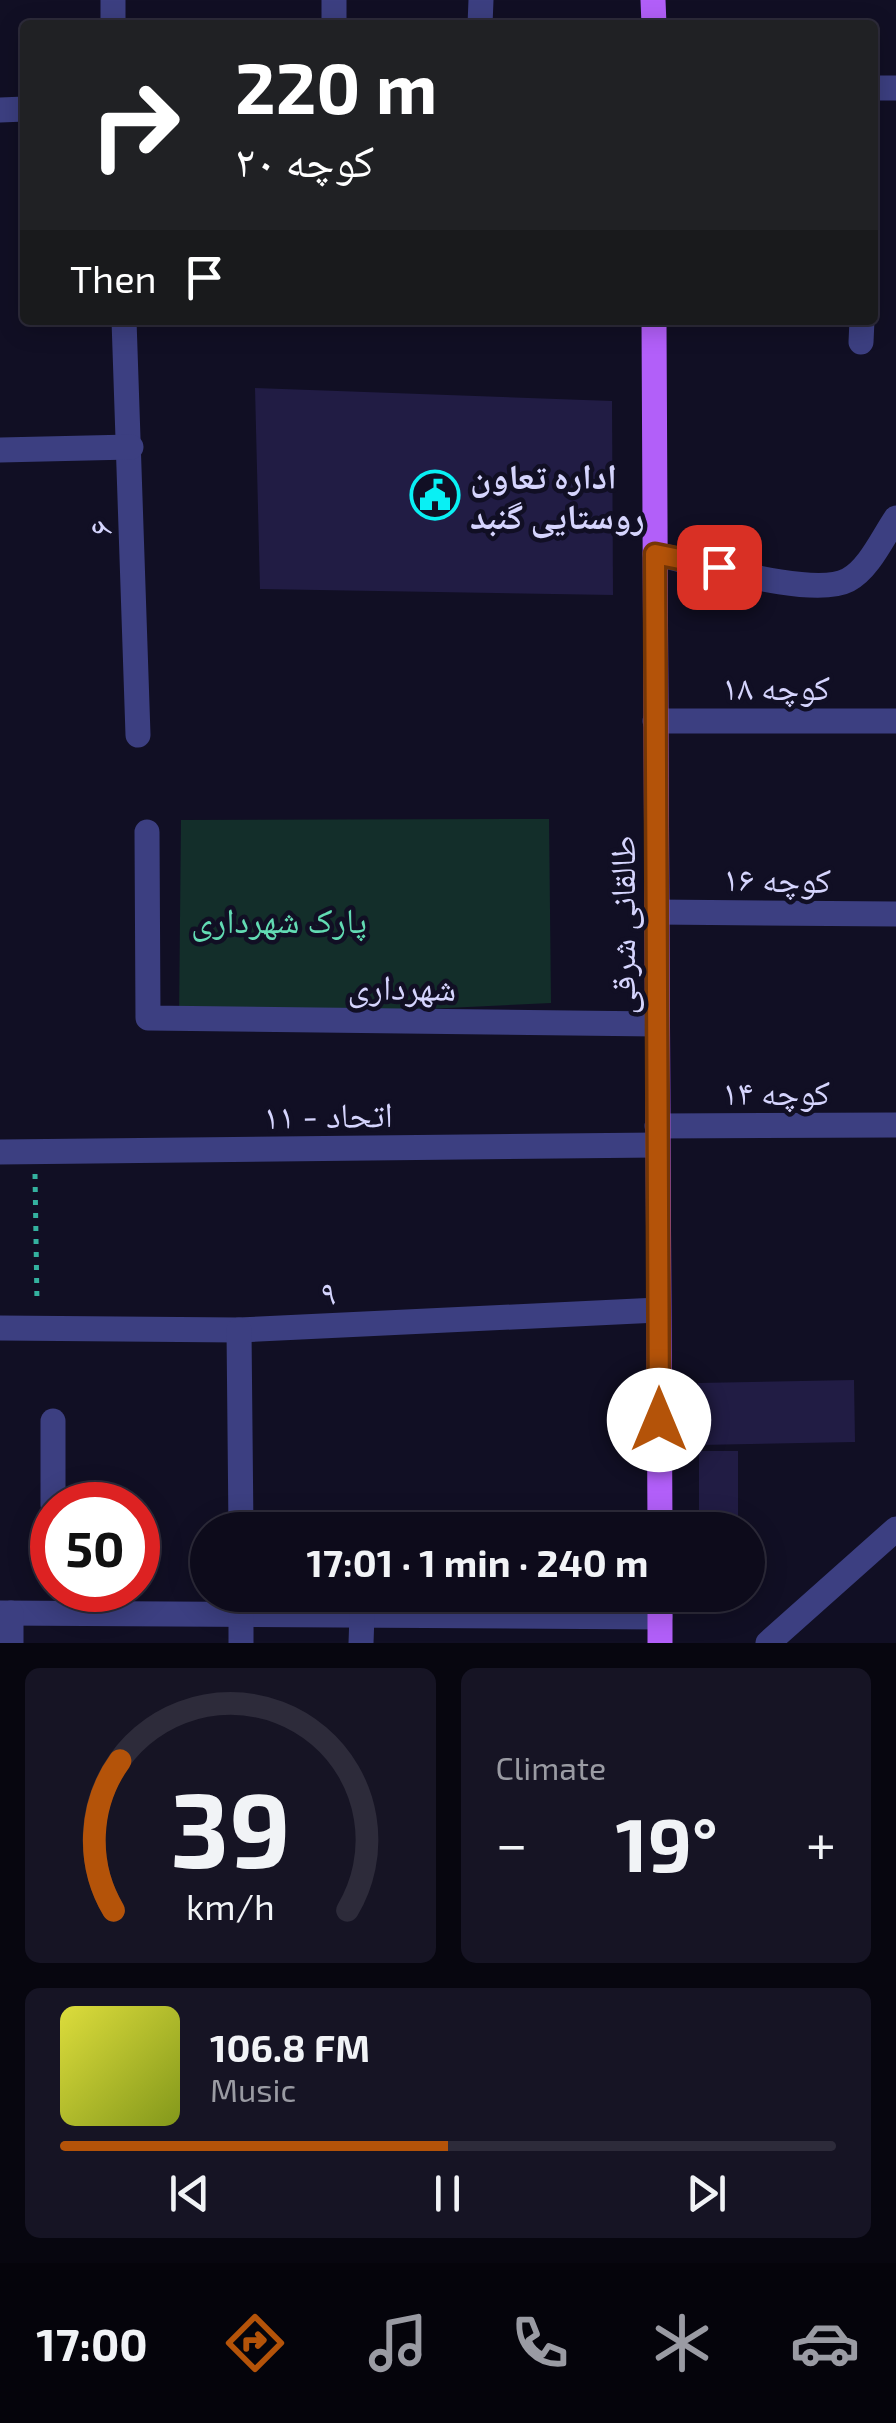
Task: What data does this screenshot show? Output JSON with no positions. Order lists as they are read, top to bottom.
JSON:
{
  "streets": {
    "main road": ["طالقانی شرقی"],
    "street": [
      "۶",
      "کوچه ۱۸",
      "کوچه ۱۶",
      "شهرداری",
      "کوچه ۱۴",
      "اتحاد - ۱۱",
      "۹"
    ]
  },
  "crossings": [
    ["کوچه ۱۸", "طالقانی شرقی"],
    ["کوچه ۱۶", "طالقانی شرقی"],
    ["طالقانی شرقی", "شهرداری"],
    ["طالقانی شرقی", "کوچه ۱۴"],
    ["طالقانی شرقی", "اتحاد - ۱۱"],
    ["طالقانی شرقی", "۹"],
    ["کوچه ۱۴", "اتحاد - ۱۱"]
  ],
  "parks": ["پارک شهرداری"],
  "places": {
    "public building": ["اداره تعاون روستایی گنبد"]
  },
  "page": {
    "turn": ["220 m", "کوچه ۲۰"],
    "then": "Then",
    "limit": "50",
    "trip": "17:01 · 1 min · 240 m",
    "tile": "Climate",
    "heat": ["−", "19°", "+"],
    "song": ["106.8 FM", "Music"],
    "tabs": "17:00",
    "gauge": ["39", "km/h"]
  }
}
